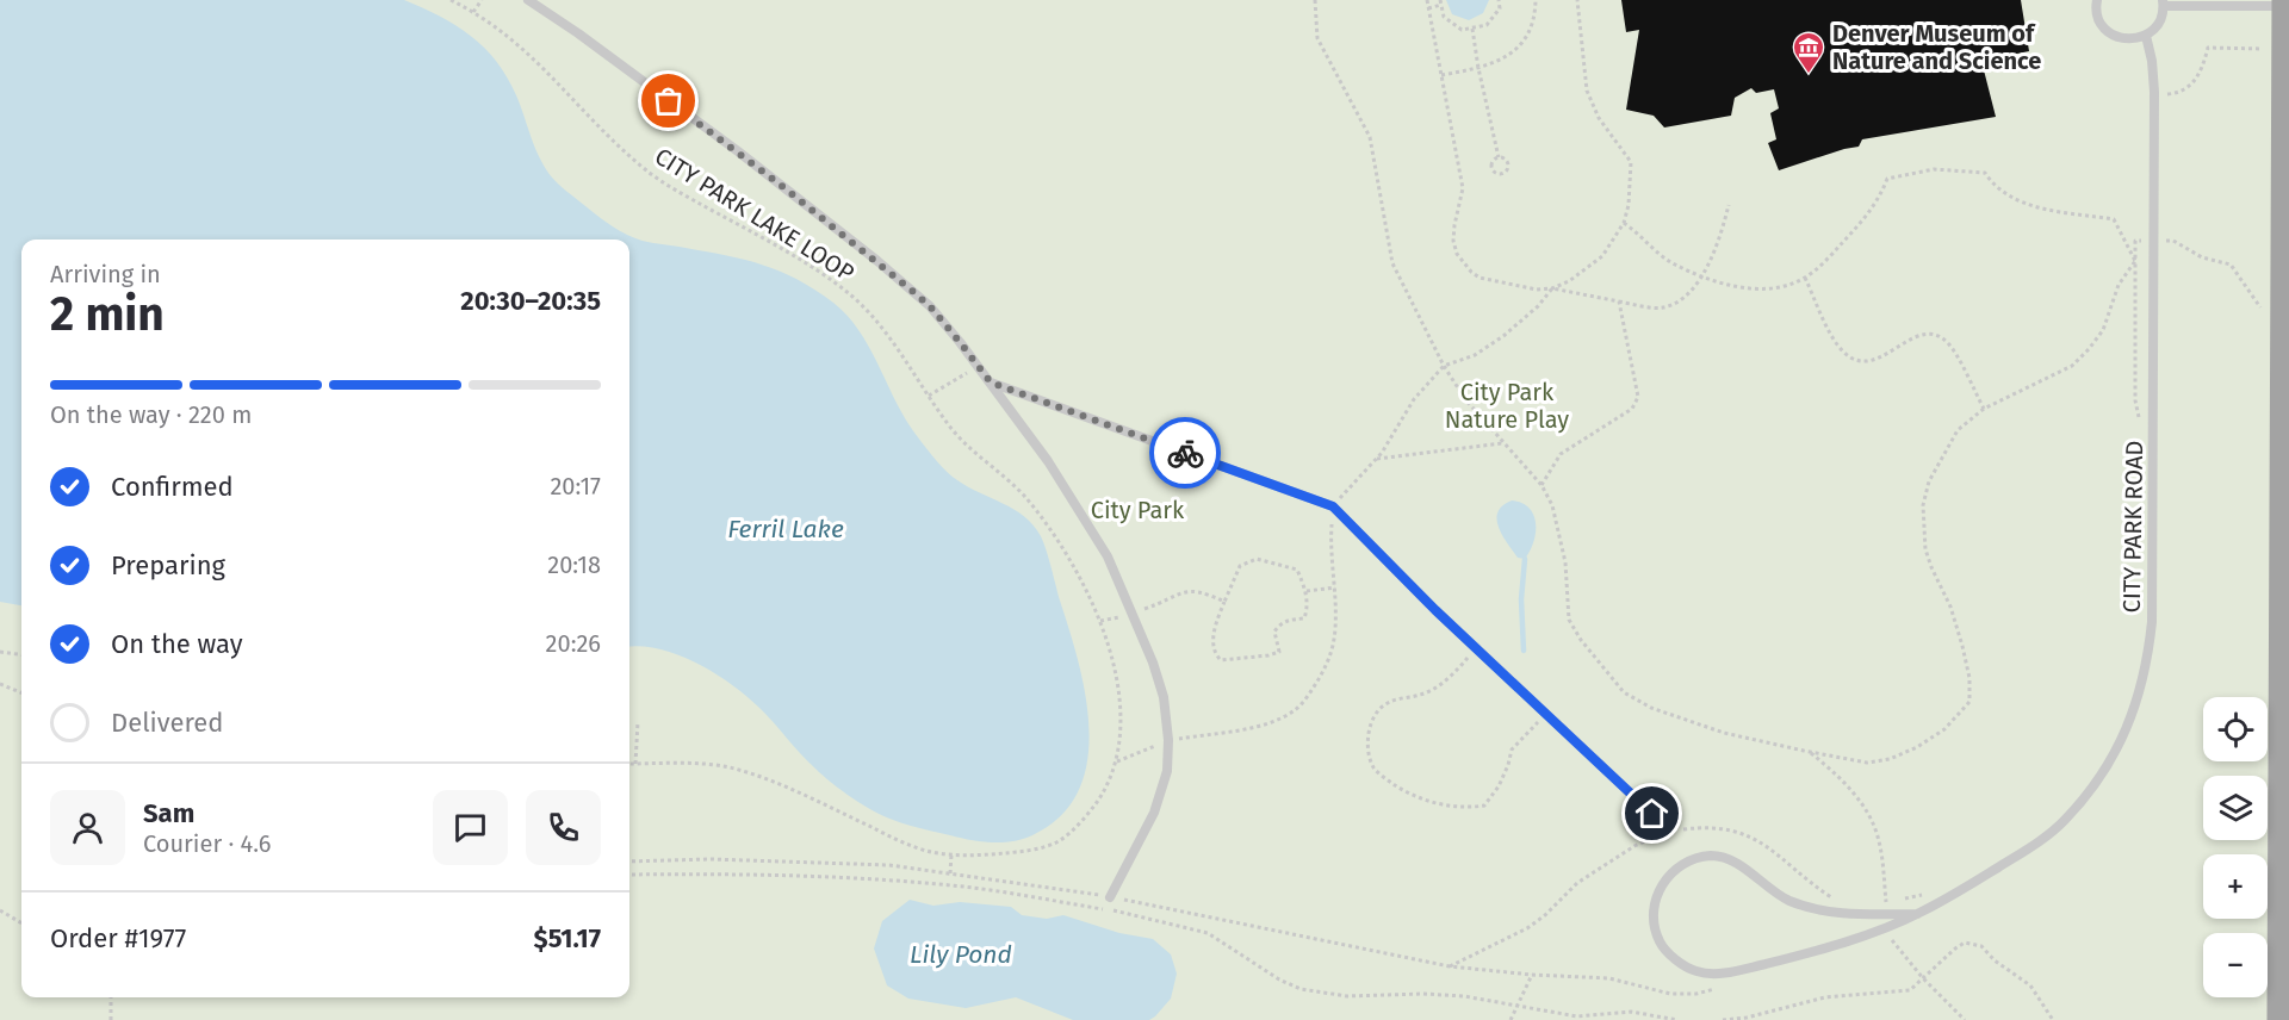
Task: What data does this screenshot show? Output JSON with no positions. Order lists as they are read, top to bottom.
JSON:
{
  "streets": {
    "lane": ["CITY PARK ROAD"],
    "path": ["CITY PARK LAKE LOOP"]
  },
  "water": ["Ferril Lake", "Lily Pond"],
  "parks": ["City Park Nature Play", "City Park"],
  "places": {
    "museum": ["Denver Museum of Nature and Science"]
  },
  "page": {
    "heading": ["2 min", "Arriving in", "20:30–20:35"],
    "panel": [
      "Sam",
      "Courier · 4.6",
      "Order #1977",
      "$51.17"
    ],
    "bar": "On the way · 220 m",
    "list": [
      ["Confirmed", "20:17"],
      ["Preparing", "20:18"],
      ["On the way", "20:26"],
      "Delivered"
    ],
    "map_buttons": ["+", "−"]
  }
}
